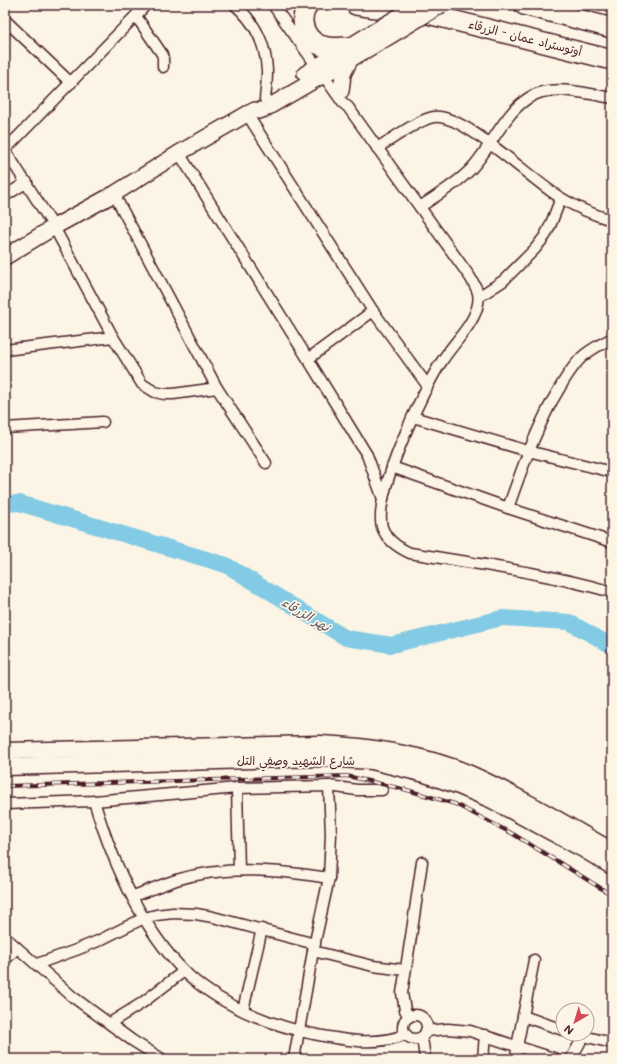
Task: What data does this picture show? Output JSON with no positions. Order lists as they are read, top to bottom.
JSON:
{
  "streets": {
    "highway": ["أوتوستراد عمان - الزرقاء"],
    "main road": ["شارع الشهيد وصفي التل"]
  },
  "water": ["نهر الزرقاء"],
  "north": "bottom left"
}
